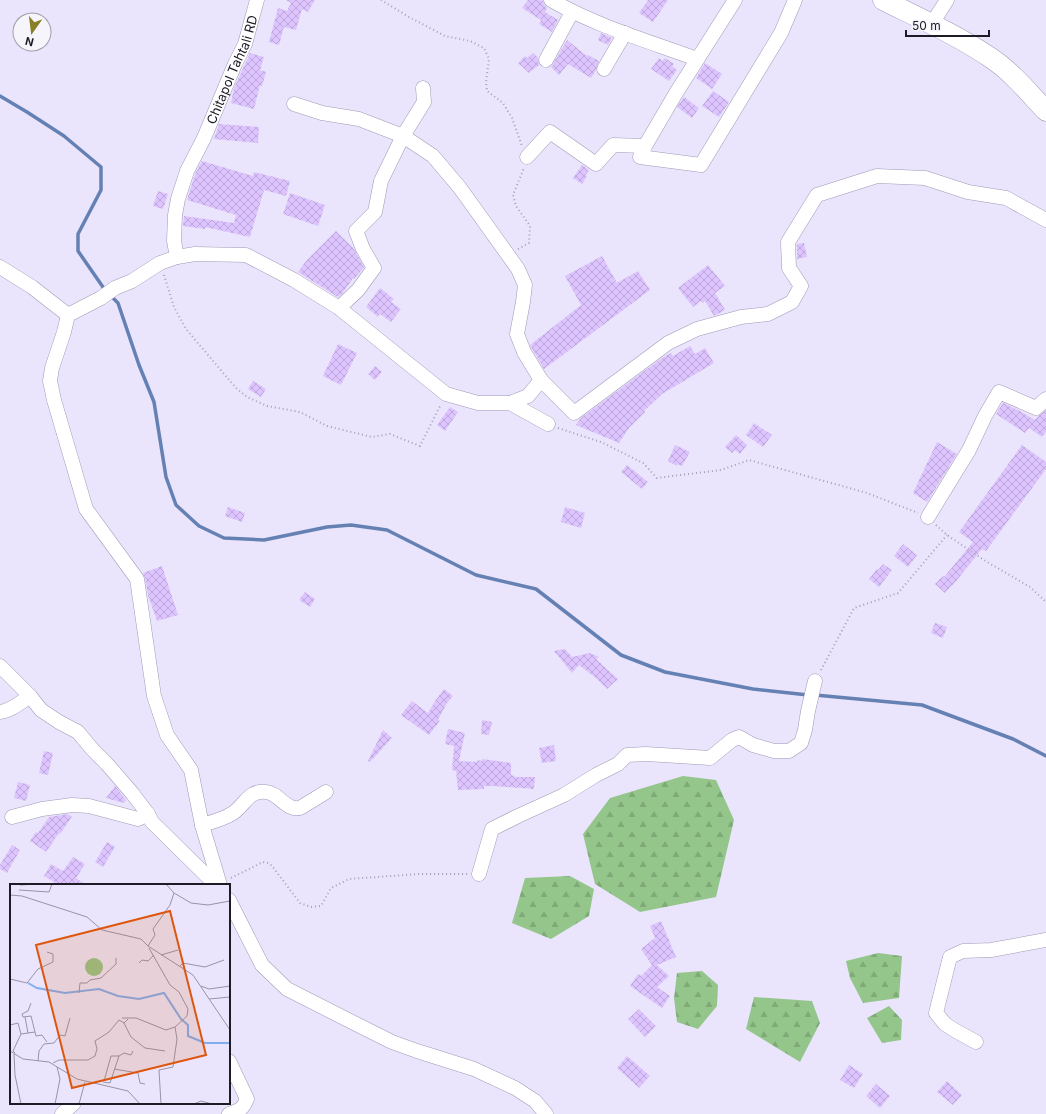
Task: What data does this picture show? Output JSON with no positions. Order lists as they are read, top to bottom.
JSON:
{
  "streets": {
    "street": ["Chitapol Tahtali RD"]
  },
  "scale_bar": "50 m",
  "north": "bottom"
}
